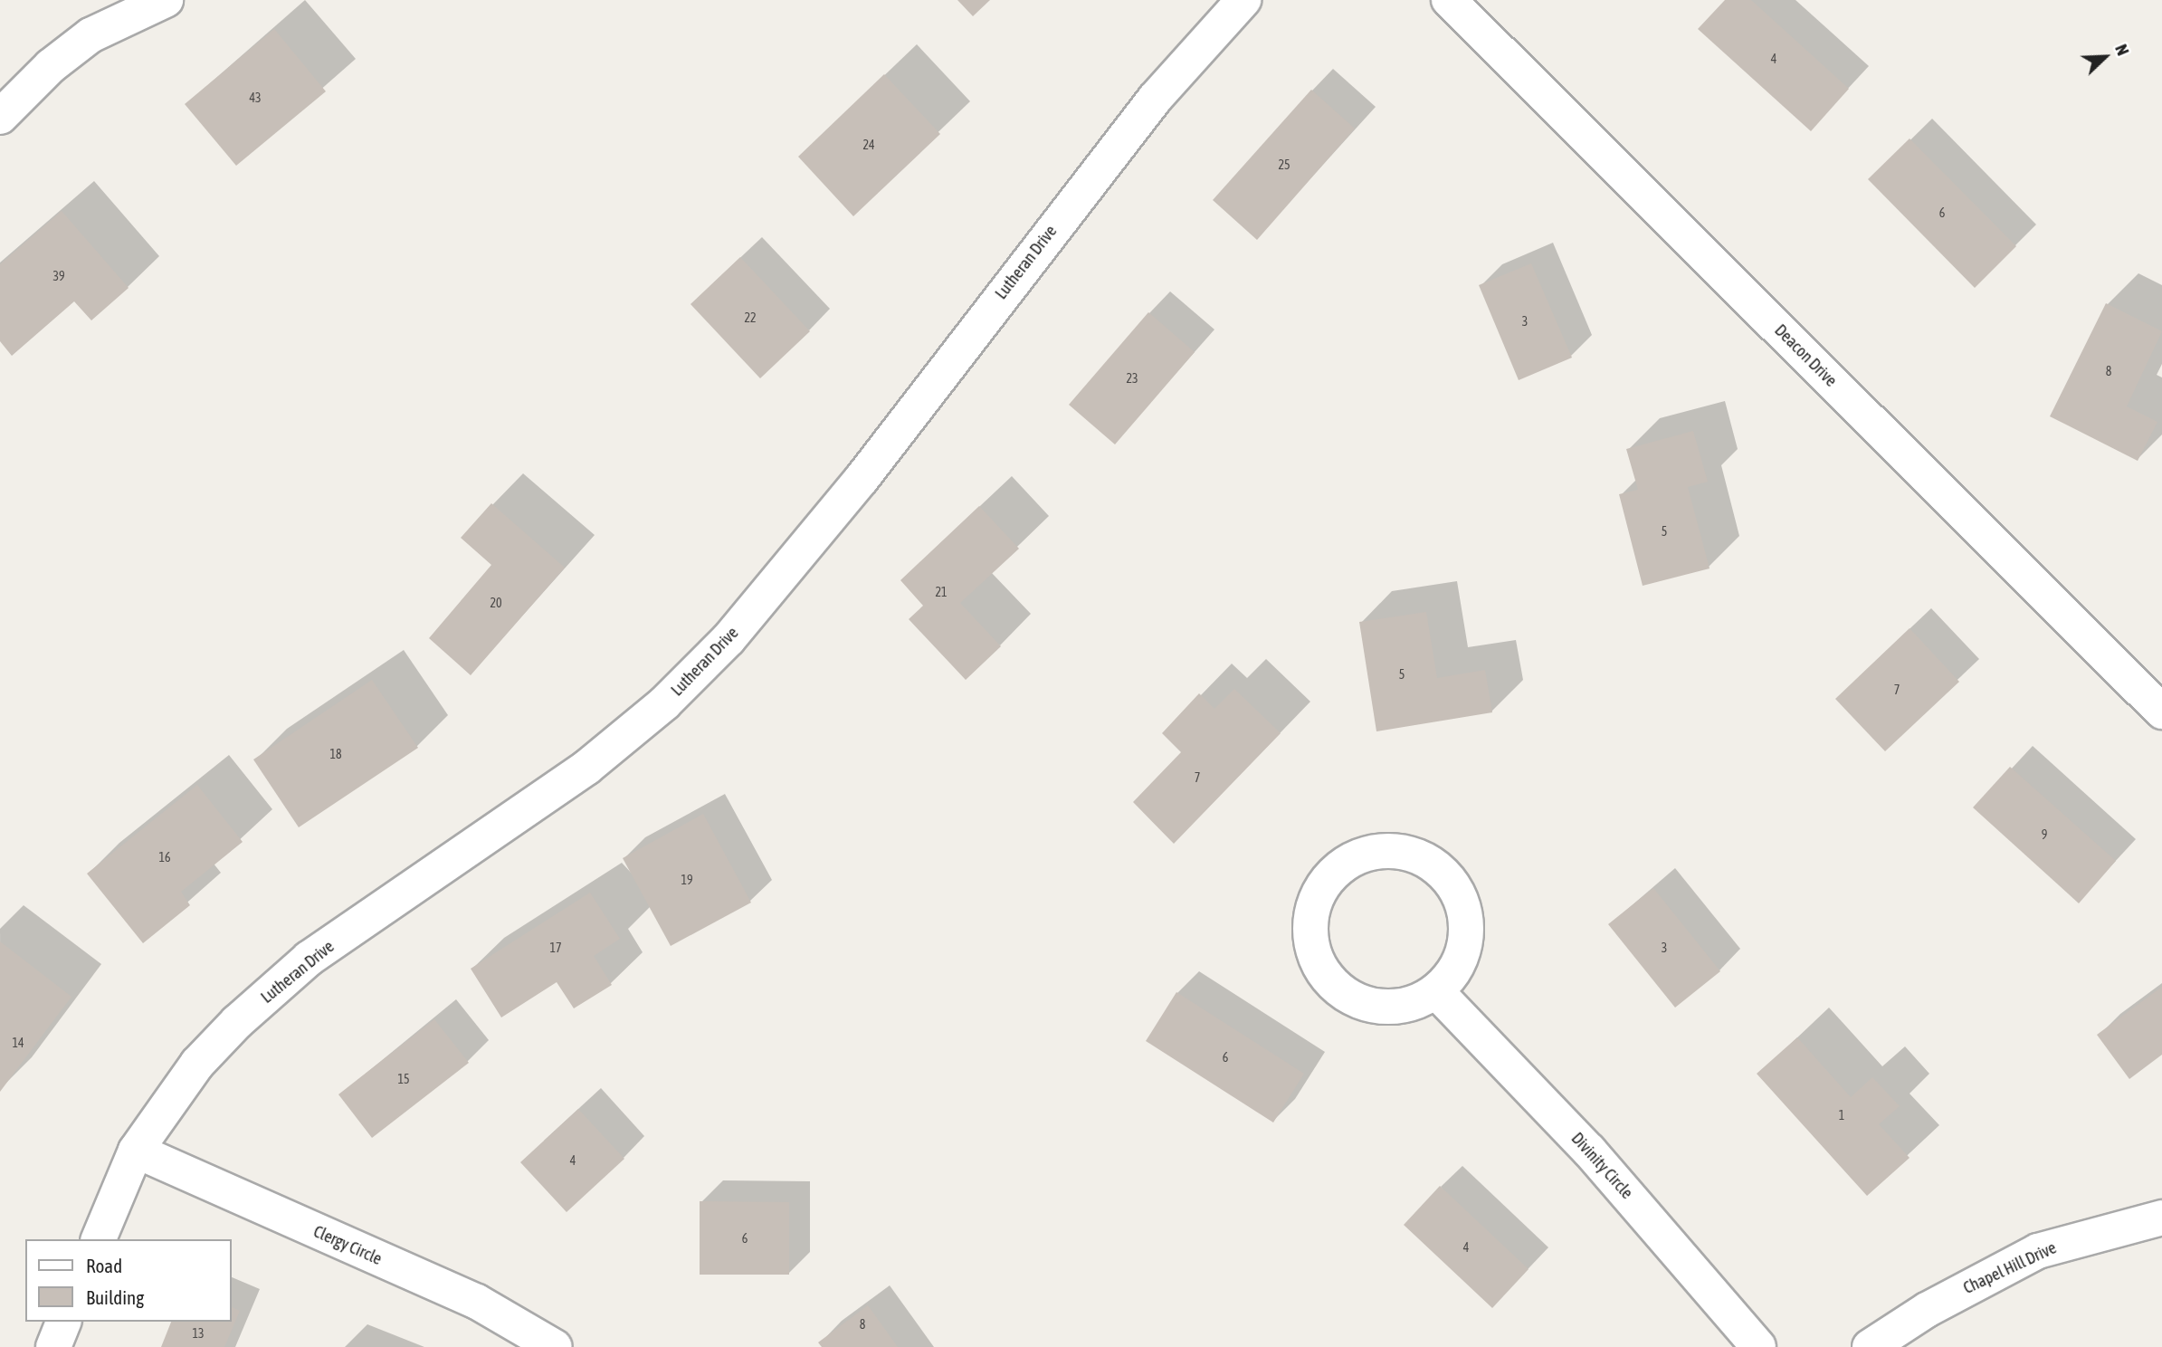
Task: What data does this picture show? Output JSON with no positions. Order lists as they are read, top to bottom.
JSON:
{
  "streets": {
    "street": [
      "Lutheran Drive",
      "Deacon Drive",
      "Divinity Circle",
      "Clergy Circle",
      "Chapel Hill Drive"
    ]
  },
  "crossings": [
    ["Lutheran Drive", "Clergy Circle"]
  ],
  "house_numbers": [
    "4",
    "43",
    "24",
    "25",
    "6",
    "39",
    "22",
    "3",
    "8",
    "23",
    "5",
    "21",
    "20",
    "5",
    "7",
    "18",
    "7",
    "9",
    "16",
    "19",
    "17",
    "3",
    "14",
    "6",
    "15",
    "1",
    "4",
    "6",
    "4",
    "8",
    "13"
  ],
  "legend": ["Road", "Building"],
  "north": "top right"
}
